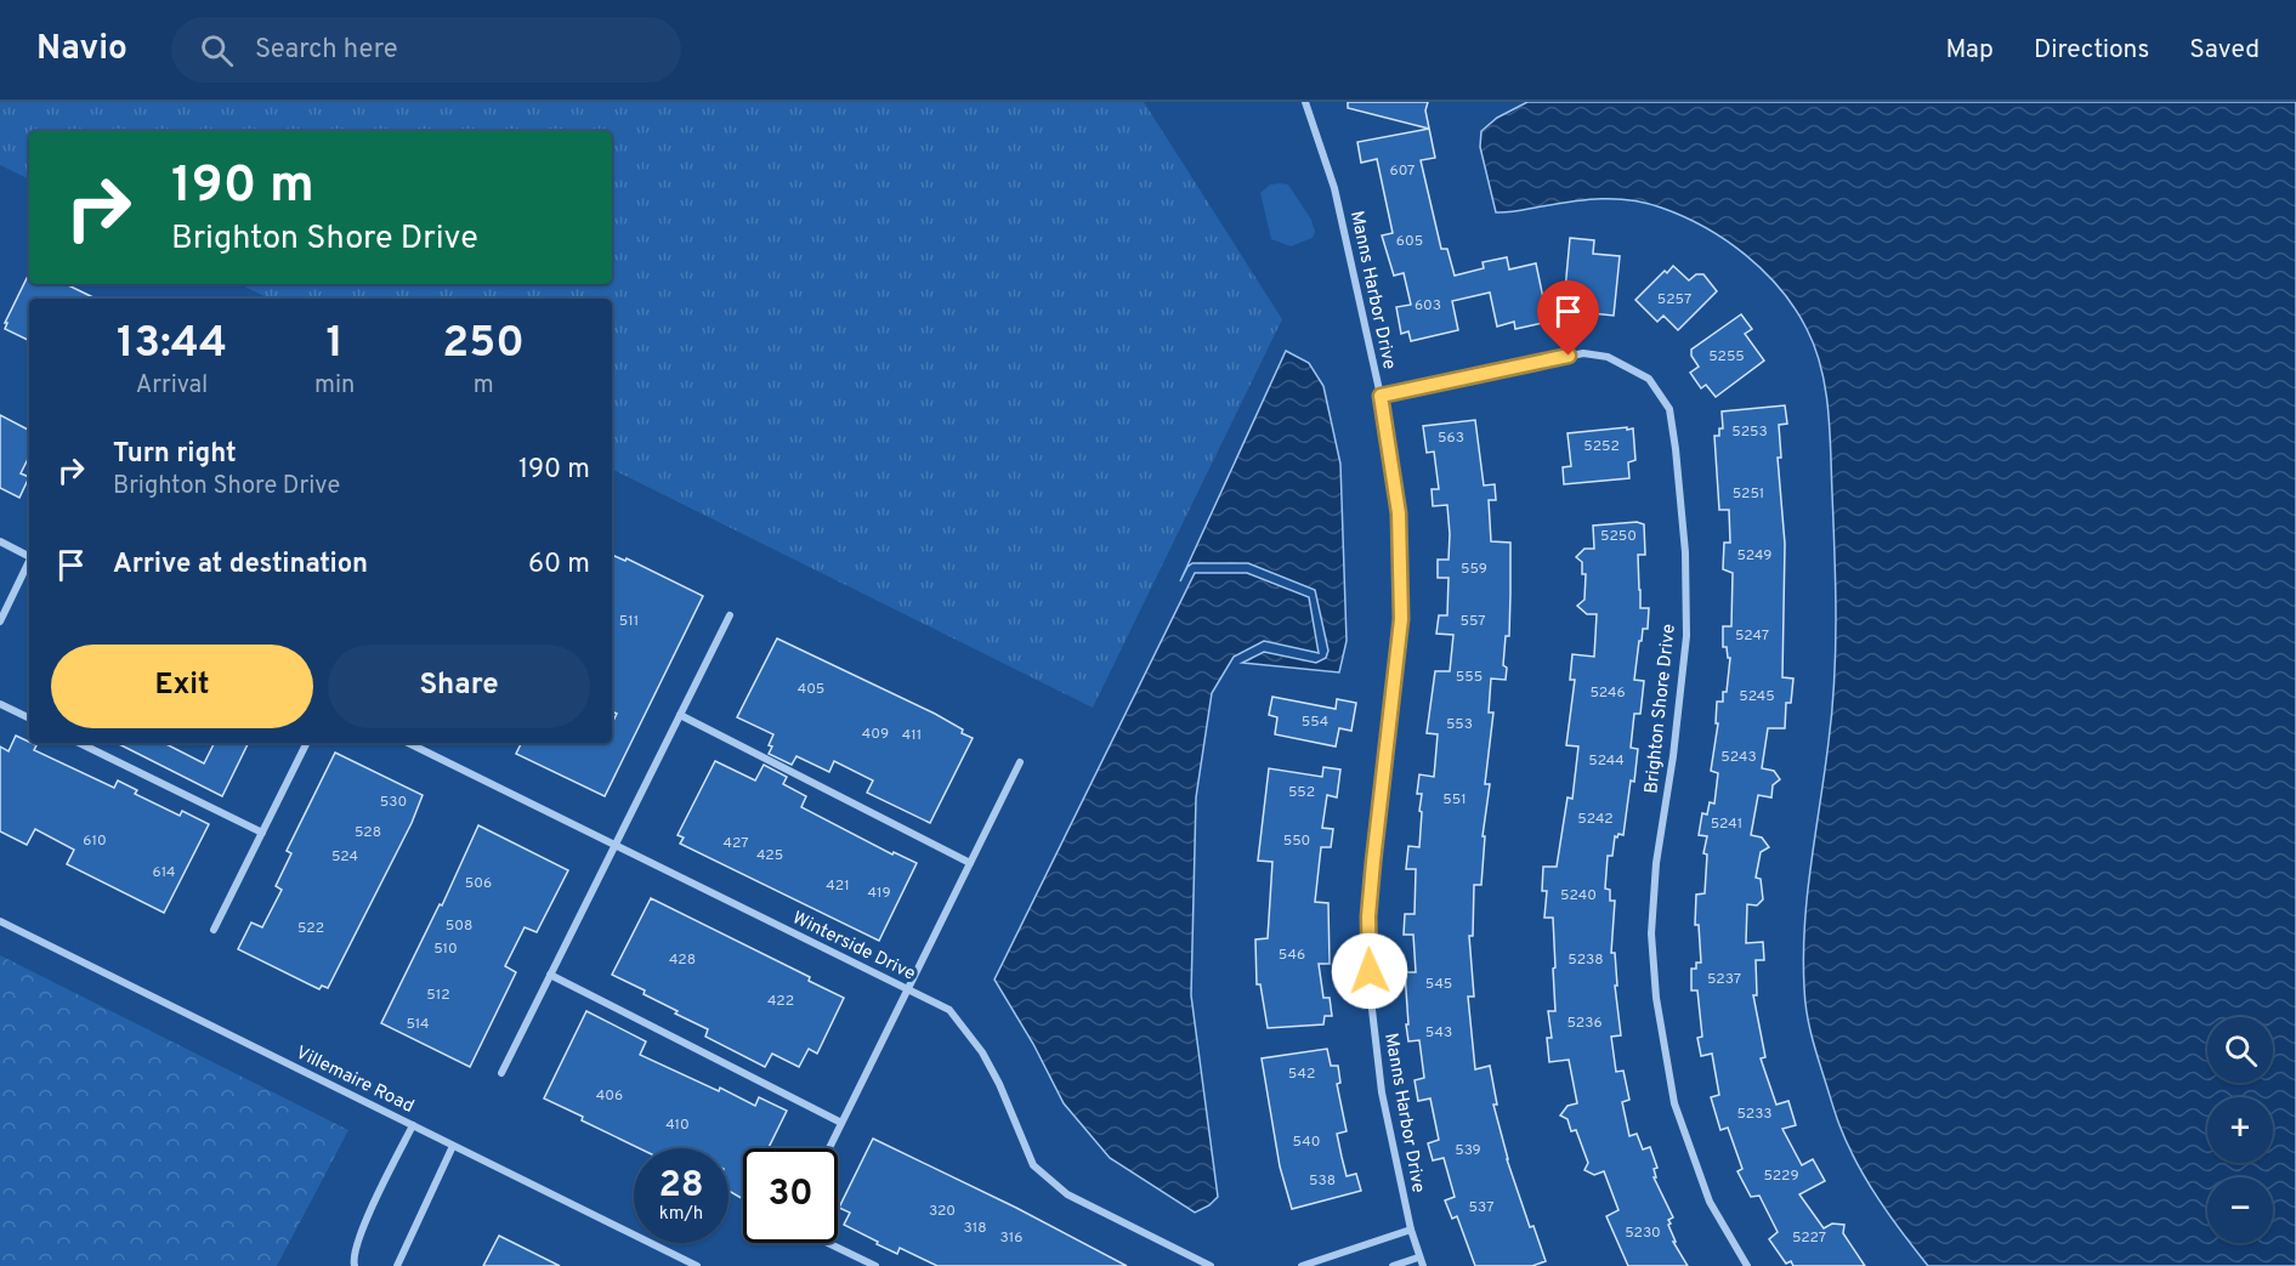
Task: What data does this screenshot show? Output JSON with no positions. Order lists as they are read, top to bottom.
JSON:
{
  "streets": {
    "street": [
      "Manns Harbor Drive",
      "Brighton Shore Drive",
      "Winterside Drive",
      "Villemaire Road"
    ]
  },
  "crossings": [
    ["Manns Harbor Drive", "Brighton Shore Drive"]
  ],
  "house_numbers": [
    "607",
    "605",
    "5257",
    "603",
    "5255",
    "5253",
    "563",
    "5252",
    "5251",
    "5250",
    "5249",
    "559",
    "511",
    "557",
    "5247",
    "555",
    "405",
    "5246",
    "5245",
    "554",
    "553",
    "409",
    "411",
    "5243",
    "5244",
    "552",
    "551",
    "530",
    "5242",
    "5241",
    "528",
    "610",
    "550",
    "427",
    "425",
    "524",
    "614",
    "506",
    "421",
    "419",
    "5240",
    "508",
    "522",
    "510",
    "546",
    "428",
    "5238",
    "5237",
    "545",
    "512",
    "422",
    "5236",
    "514",
    "543",
    "542",
    "406",
    "5233",
    "410",
    "540",
    "539",
    "5229",
    "538",
    "537",
    "320",
    "318",
    "5230",
    "316",
    "5227"
  ],
  "page": {
    "header": "Navio",
    "search": "Search here",
    "nav": ["Map", "Directions", "Saved"],
    "turn": ["190 m", "Brighton Shore Drive"],
    "eta": [
      "13:44",
      "Arrival",
      "1",
      "min",
      "250",
      "m"
    ],
    "list": [
      {
        "name": "Turn right",
        "note": "Brighton Shore Drive",
        "value": "190 m"
      },
      {
        "name": "Arrive at destination",
        "value": "60 m"
      }
    ],
    "buttons": ["Exit", "Share"],
    "map_buttons": ["+", "−"],
    "speed": "28 km/h",
    "limit": "30"
  }
}
